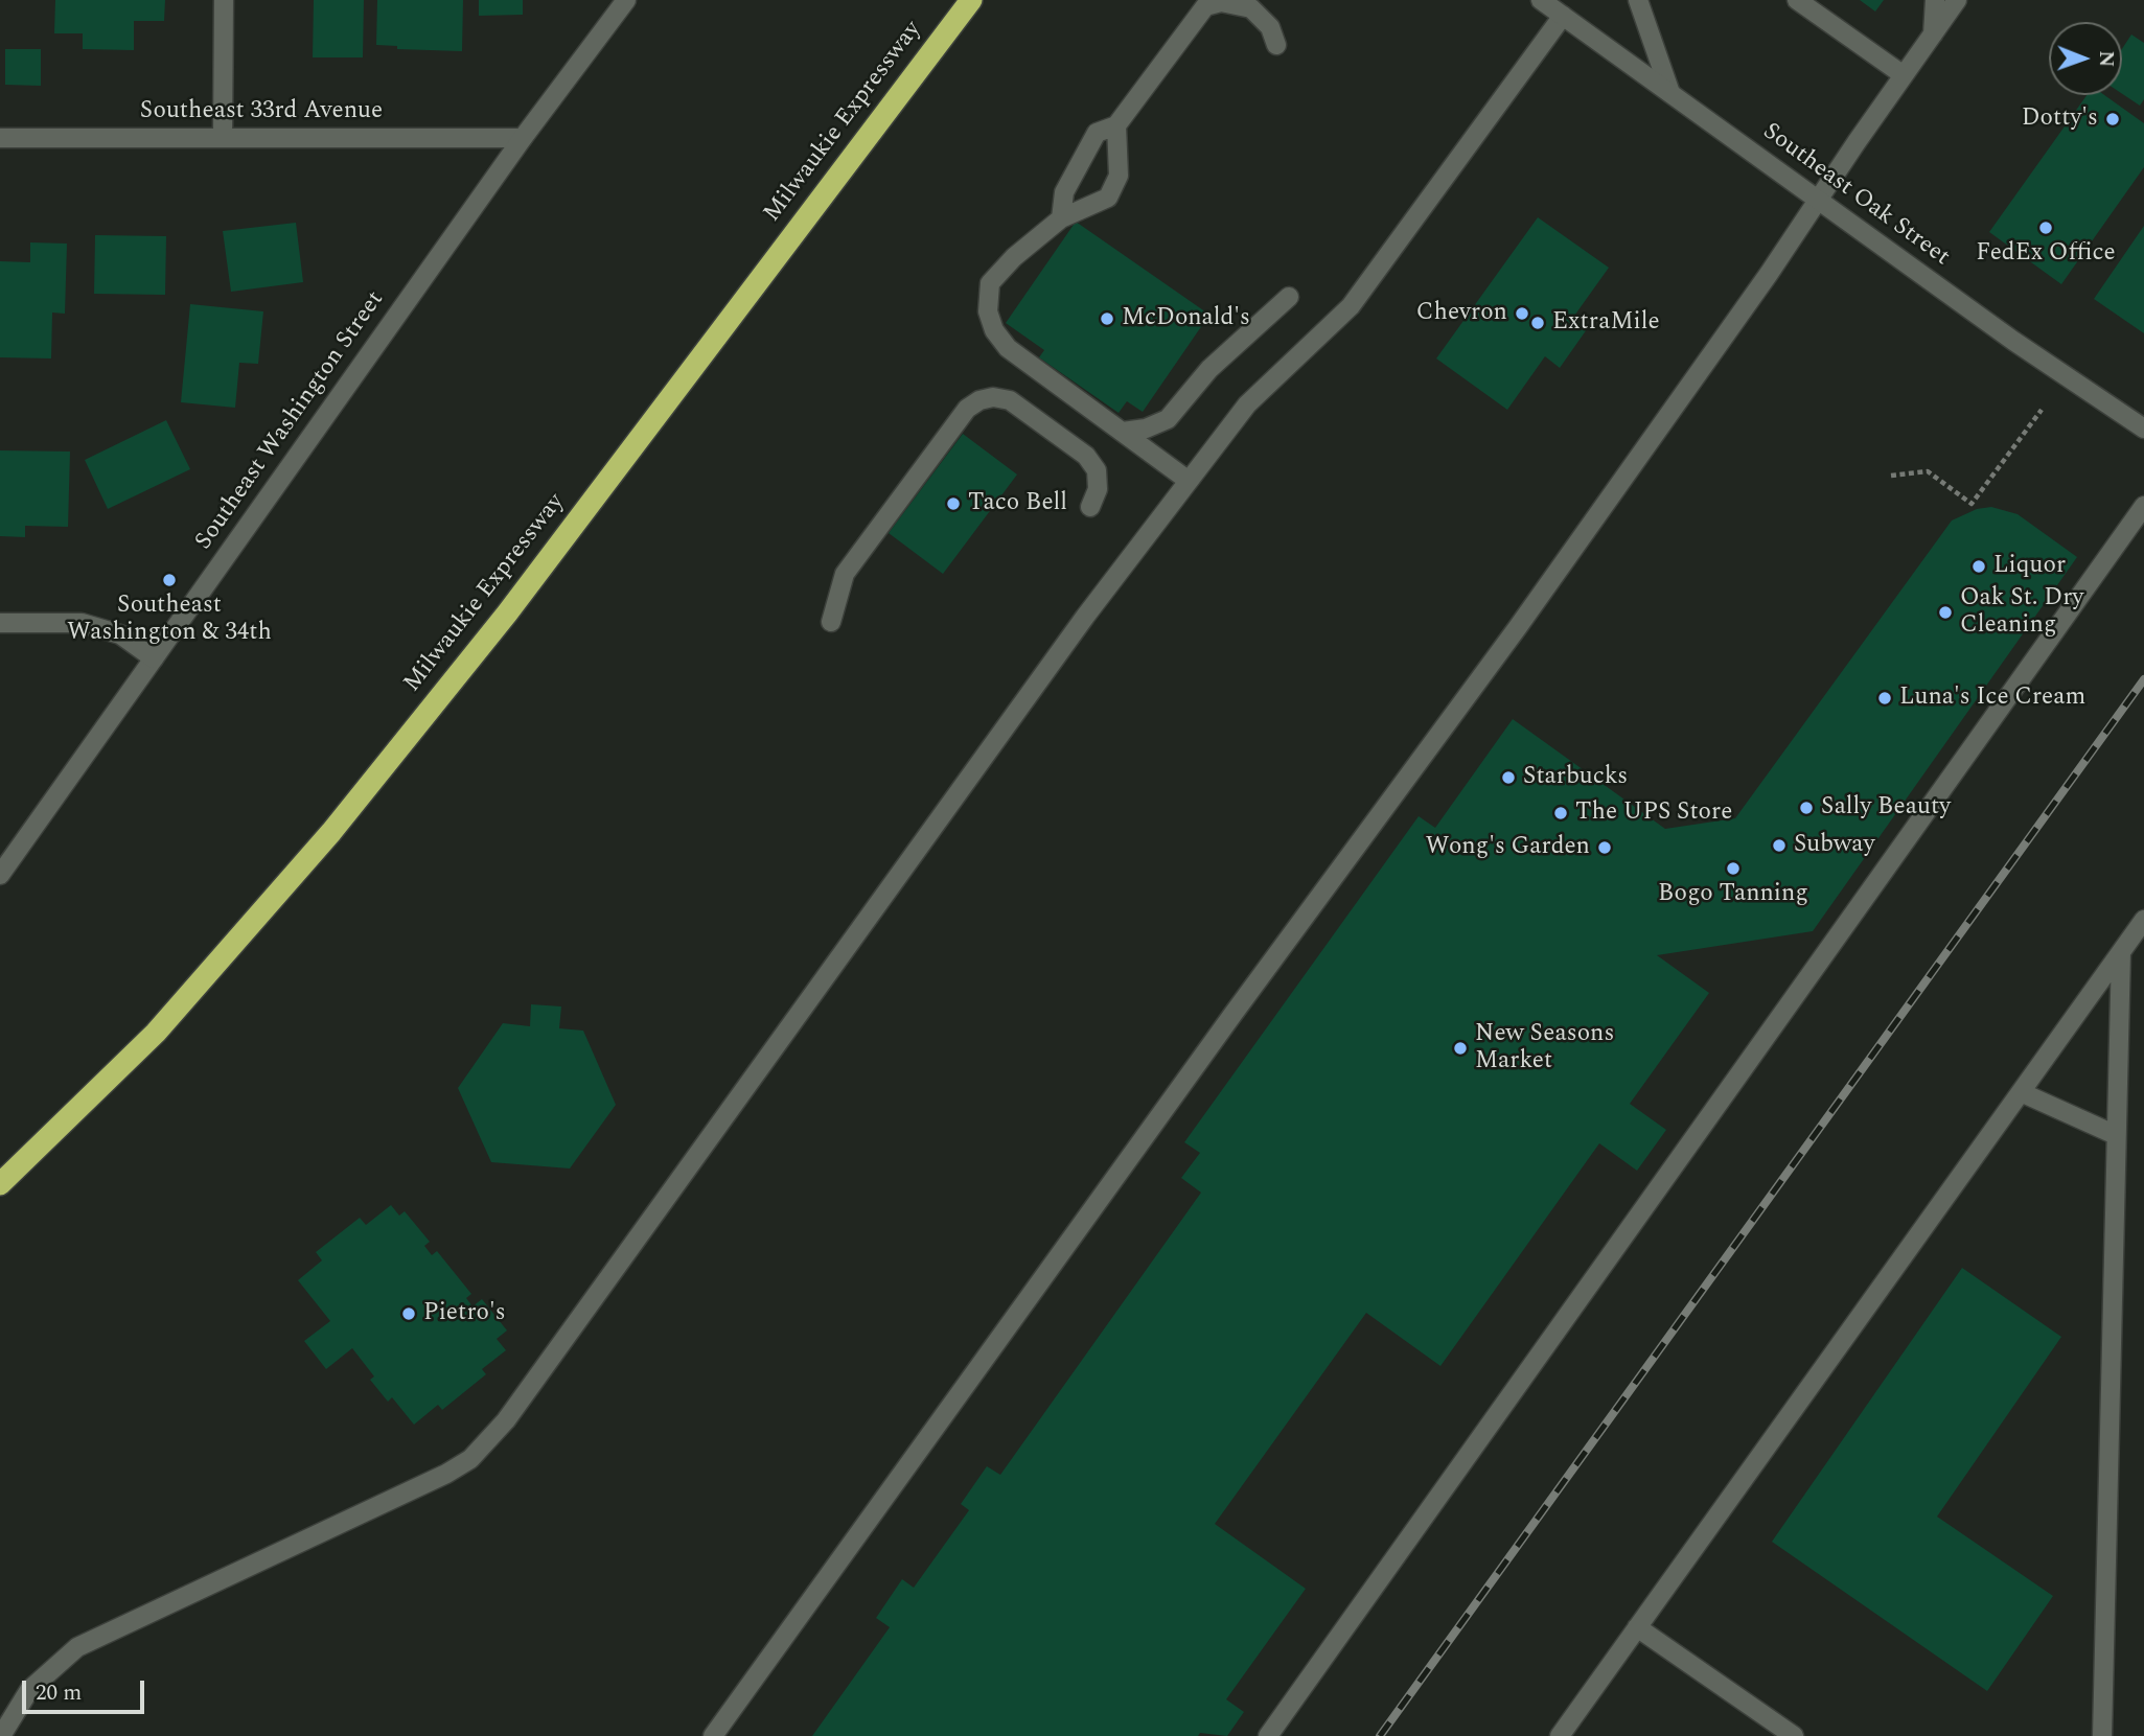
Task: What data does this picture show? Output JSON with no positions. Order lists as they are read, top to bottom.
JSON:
{
  "streets": {
    "highway": ["Milwaukie Expressway"],
    "street": ["Southeast 33rd Avenue", "Southeast Oak Street", "Southeast Washington Street"]
  },
  "crossings": [
    ["Southeast 33rd Avenue", "Southeast Washington Street"]
  ],
  "places": [
    "Dotty's",
    "FedEx Office",
    "Chevron",
    "McDonald's",
    "ExtraMile",
    "Taco Bell",
    "Liquor",
    "Southeast Washington & 34th",
    "Oak St. Dry Cleaning",
    "Luna's Ice Cream",
    "Starbucks",
    "Sally Beauty",
    "The UPS Store",
    "Subway",
    "Wong's Garden",
    "Bogo Tanning",
    "New Seasons Market",
    "Pietro's"
  ],
  "scale_bar": "20 m",
  "north": "right"
}
